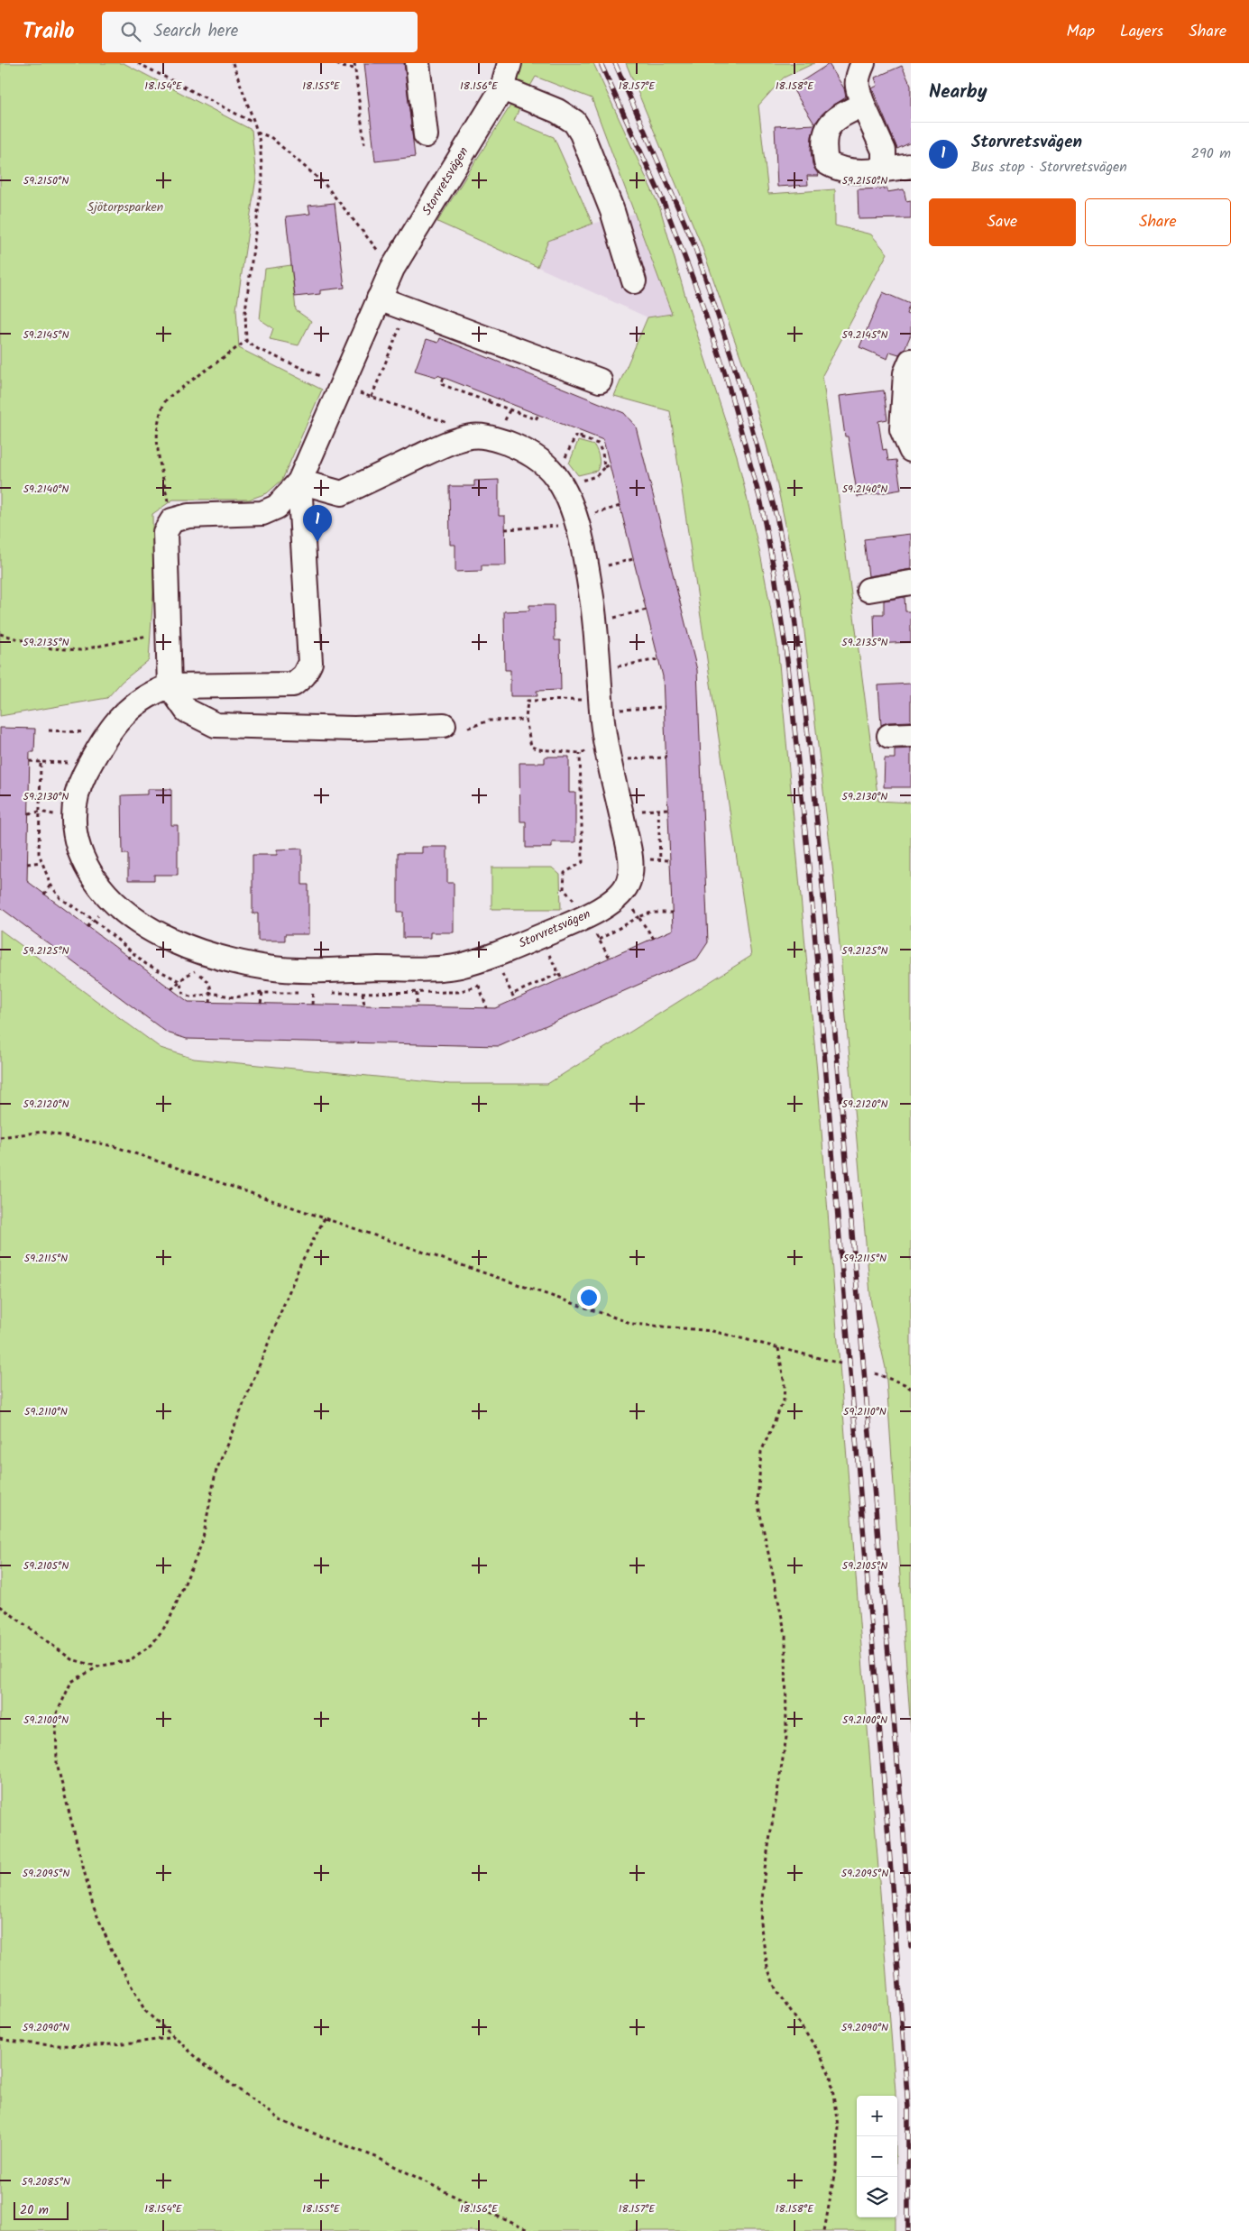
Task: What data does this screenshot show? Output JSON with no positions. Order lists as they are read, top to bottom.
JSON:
{
  "streets": {
    "street": ["Storvretsvägen"]
  },
  "parks": ["Sjötorpsparken"],
  "scale_bar": "20 m",
  "page": {
    "header": "Trailo",
    "search": "Search here",
    "nav": ["Map", "Layers", "Share"],
    "heading": "Nearby",
    "list": [
      {
        "mark": "1",
        "name": "Storvretsvägen",
        "note": "Bus stop · Storvretsvägen",
        "value": "290 m"
      }
    ],
    "buttons": ["Save", "Share"],
    "pins": "1",
    "map_buttons": ["+", "−"],
    "scale": "20 m"
  },
  "coordinates": [
    "18.154°E",
    "18.155°E",
    "18.156°E",
    "18.157°E",
    "18.158°E",
    "59.2150°N",
    "59.2145°N",
    "59.2140°N",
    "59.2135°N",
    "59.2130°N",
    "59.2125°N",
    "59.2120°N",
    "59.2115°N",
    "59.2110°N",
    "59.2105°N",
    "59.2100°N",
    "59.2095°N",
    "59.2090°N",
    "59.2085°N"
  ]
}
